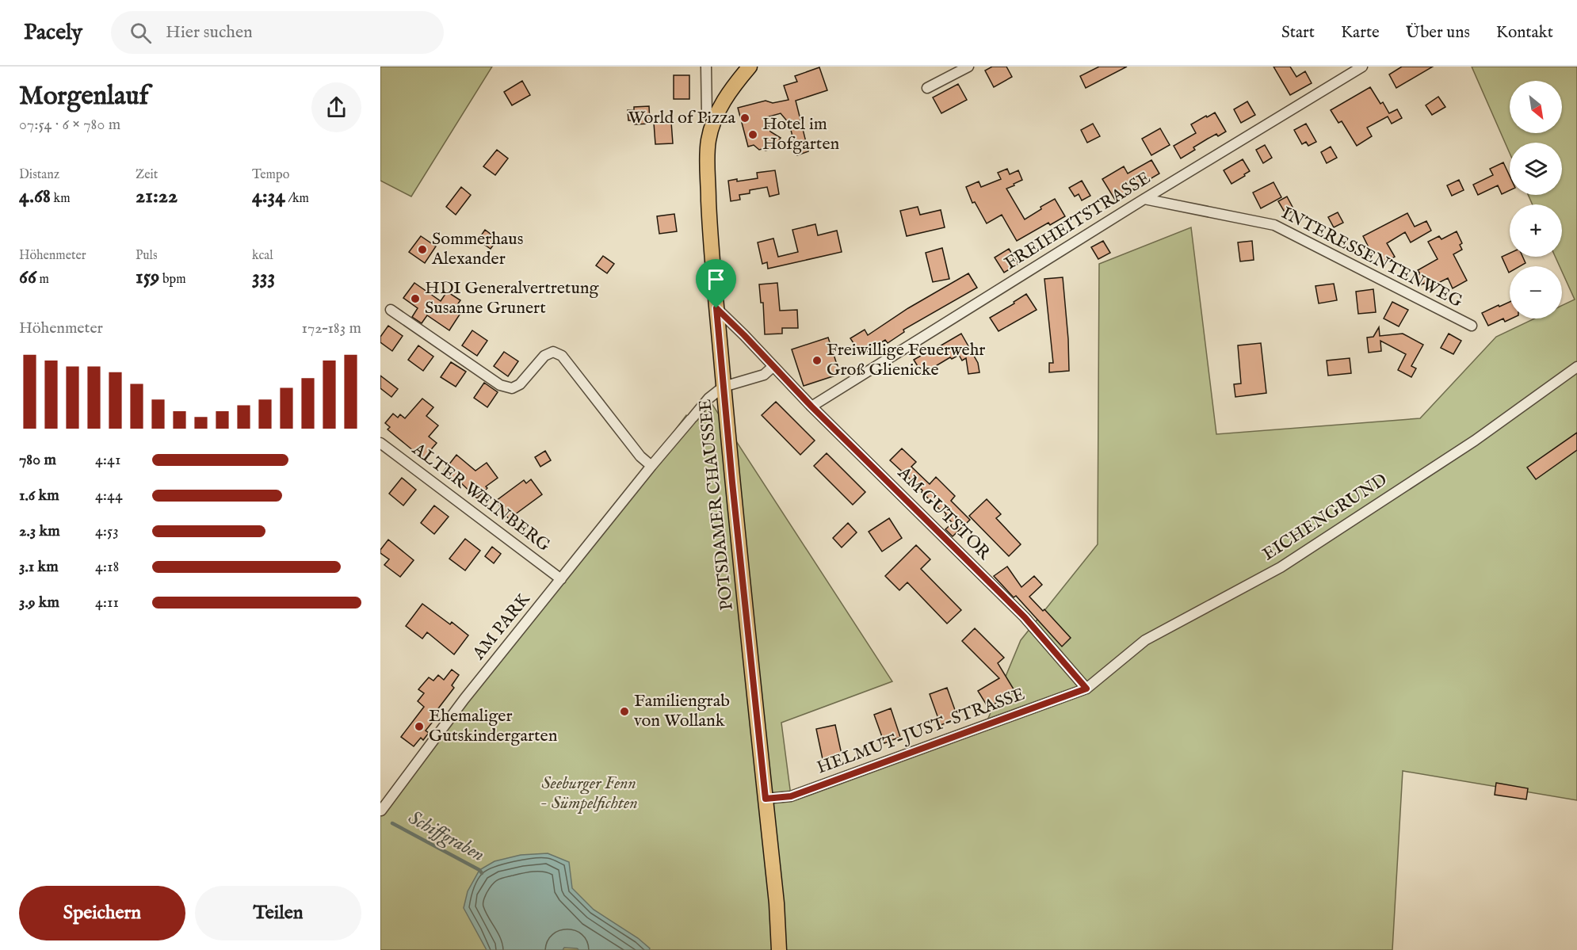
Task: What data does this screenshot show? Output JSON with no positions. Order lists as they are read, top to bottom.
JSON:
{
  "streets": {
    "main road": ["POTSDAMER CHAUSSEE"],
    "street": [
      "FREIHEITSTRASSE",
      "INTERESSENTENWEG",
      "ALTER WEINBERG",
      "AM GUTSTOR",
      "EICHENGRUND",
      "AM PARK",
      "HELMUT-JUST-STRASSE"
    ]
  },
  "crossings": [
    ["FREIHEITSTRASSE", "INTERESSENTENWEG"],
    ["FREIHEITSTRASSE", "AM GUTSTOR"],
    ["ALTER WEINBERG", "AM PARK"],
    ["POTSDAMER CHAUSSEE", "AM GUTSTOR"],
    ["POTSDAMER CHAUSSEE", "AM PARK"],
    ["POTSDAMER CHAUSSEE", "HELMUT-JUST-STRASSE"],
    ["AM GUTSTOR", "EICHENGRUND"],
    ["AM GUTSTOR", "HELMUT-JUST-STRASSE"],
    ["EICHENGRUND", "HELMUT-JUST-STRASSE"]
  ],
  "water": ["Schiffgraben"],
  "parks": ["Seeburger Fenn - Sümpelfichten"],
  "places": [
    "World of Pizza",
    "Hotel im Hofgarten",
    "Sommerhaus Alexander",
    "HDI Generalvertretung Susanne Grunert",
    "Freiwillige Feuerwehr Groß Glienicke",
    "Familiengrab von Wollank",
    "Ehemaliger Gutskindergarten"
  ],
  "north": "bottom right",
  "page": {
    "header": "Pacely",
    "search": "Hier suchen",
    "nav": [
      "Start",
      "Karte",
      "Über uns",
      "Kontakt"
    ],
    "heading": ["Morgenlauf", "07:54 · 6 × 780 m"],
    "map_buttons": ["+", "−"],
    "stats": [
      ["Distanz", "4.68 km"],
      ["Zeit", "21:22"],
      ["Tempo", "4:34 /km"],
      ["Höhenmeter", "66 m"],
      ["Puls", "159 bpm"],
      ["kcal", "333"]
    ],
    "chart": ["Höhenmeter", "172–183 m"],
    "list": [
      {
        "name": "780 m",
        "note": "4:41"
      },
      {
        "name": "1.6 km",
        "note": "4:44"
      },
      {
        "name": "2.3 km",
        "note": "4:53"
      },
      {
        "name": "3.1 km",
        "note": "4:18"
      },
      {
        "name": "3.9 km",
        "note": "4:11"
      }
    ],
    "buttons": ["Speichern", "Teilen"]
  }
}
